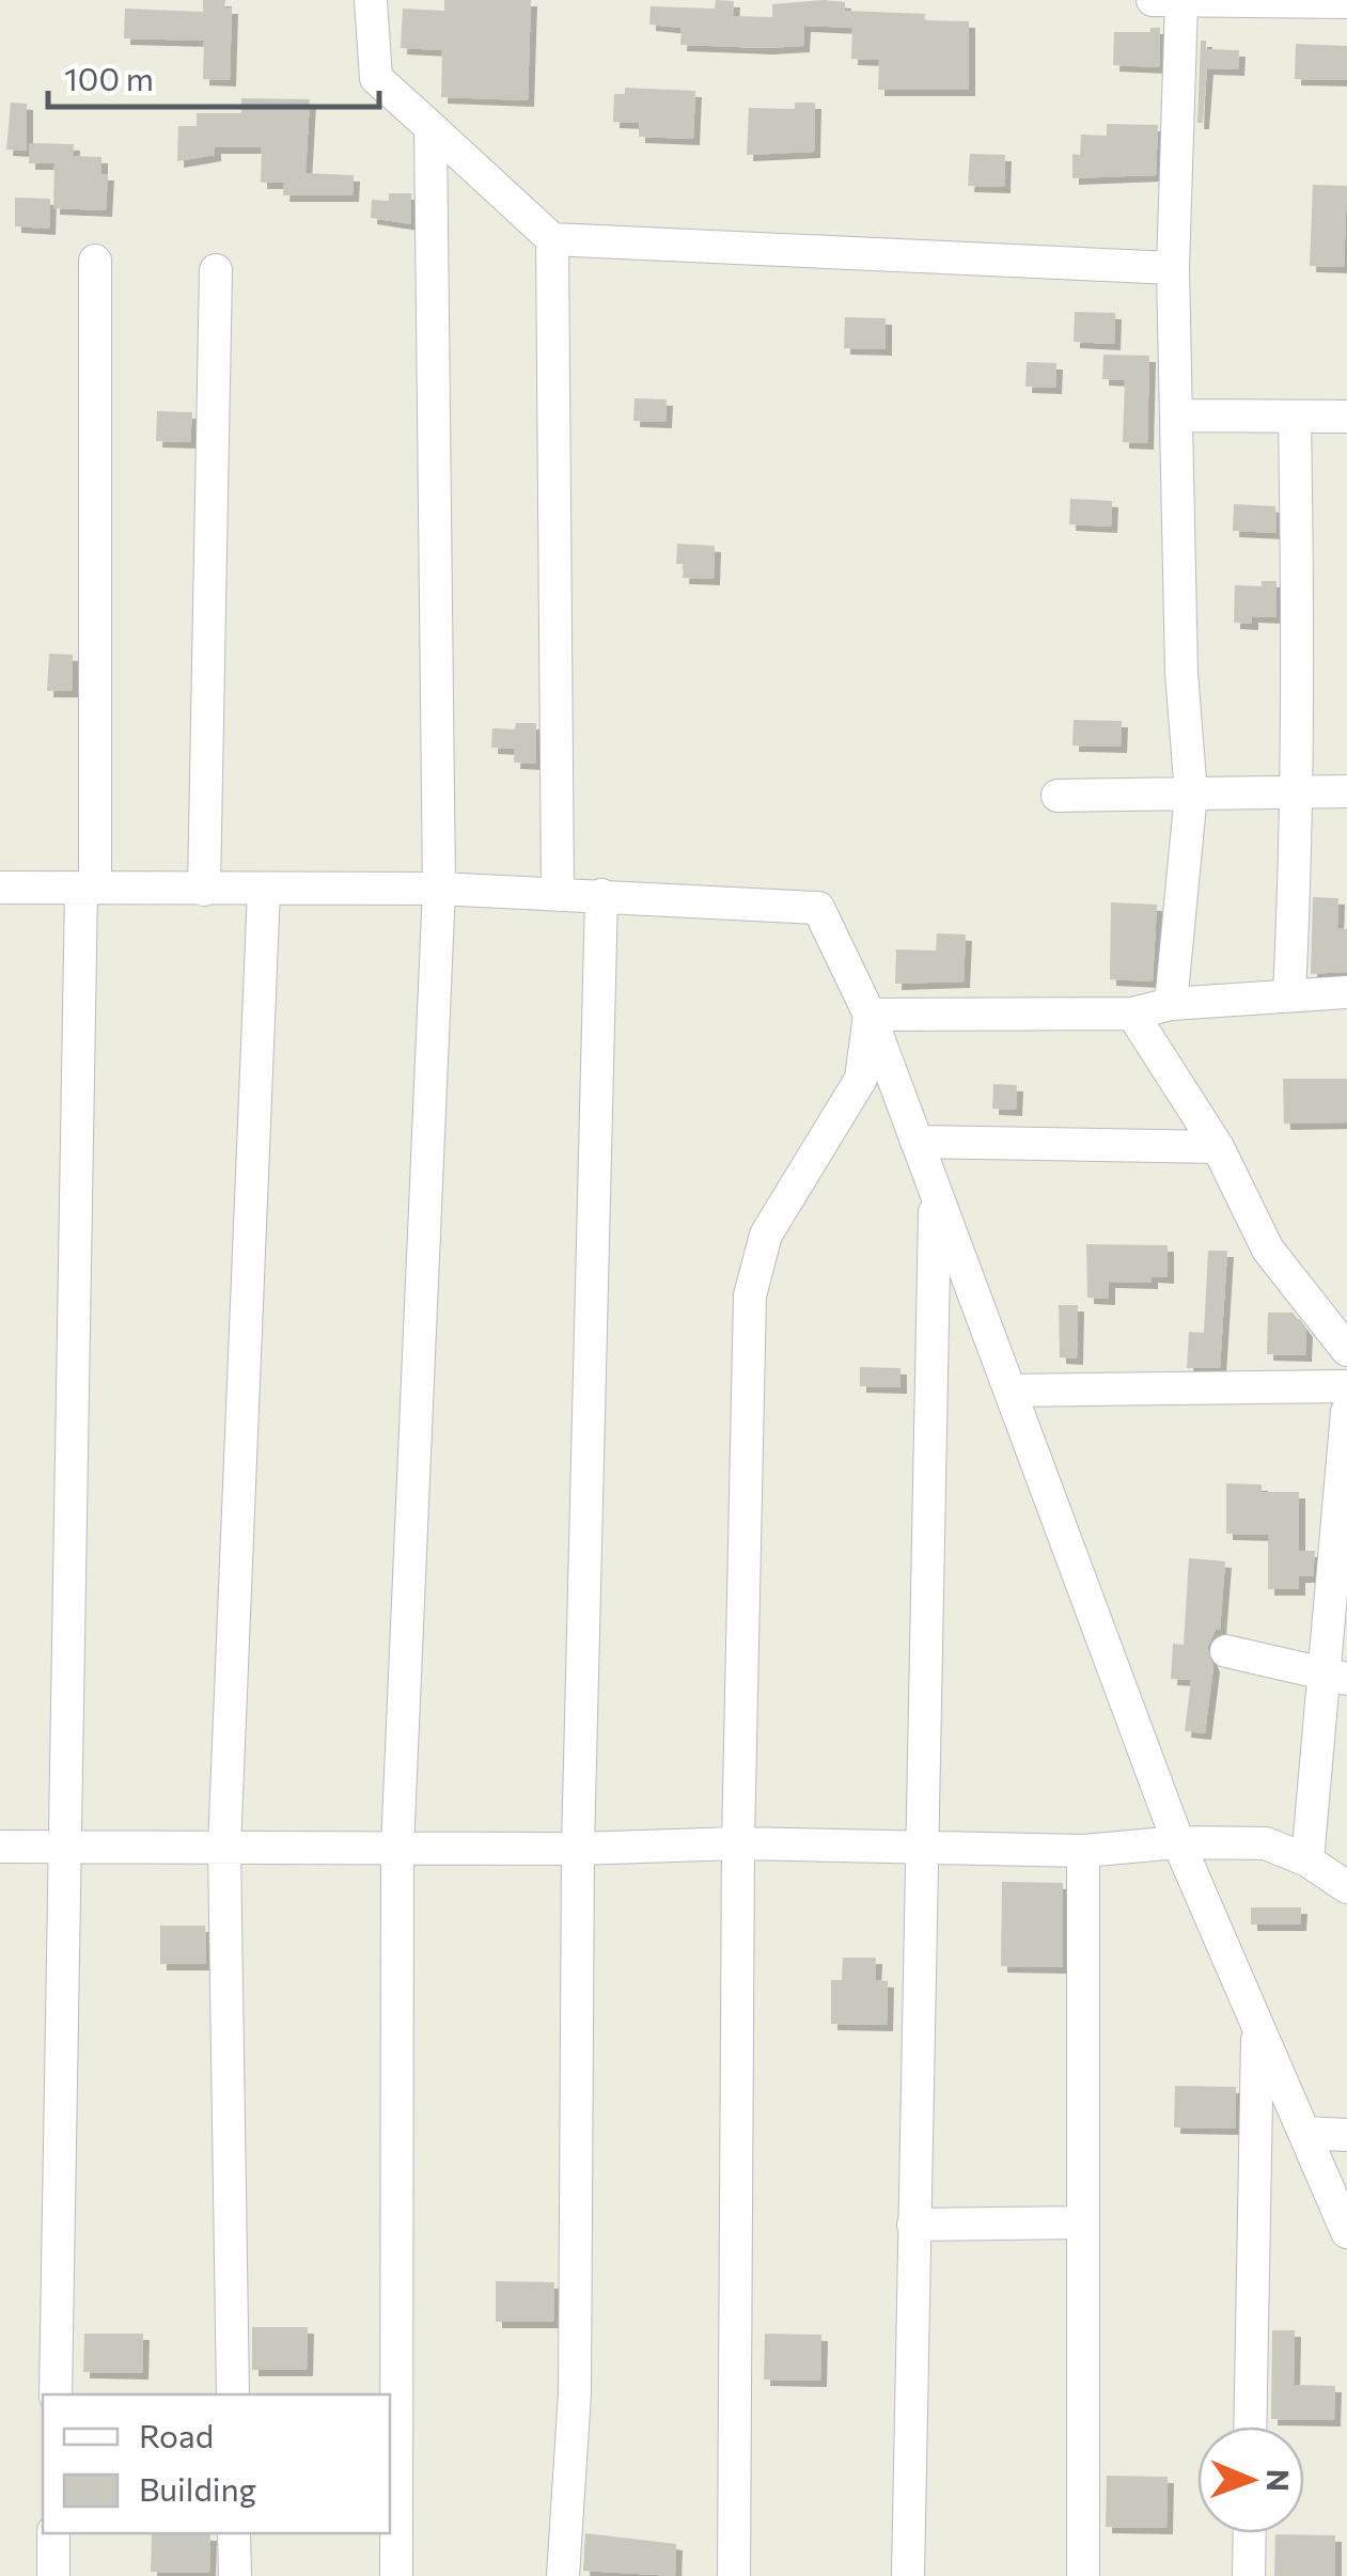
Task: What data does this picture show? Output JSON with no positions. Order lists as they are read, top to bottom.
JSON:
{
  "legend": ["Road", "Building"],
  "scale_bar": "100 m",
  "north": "right"
}
